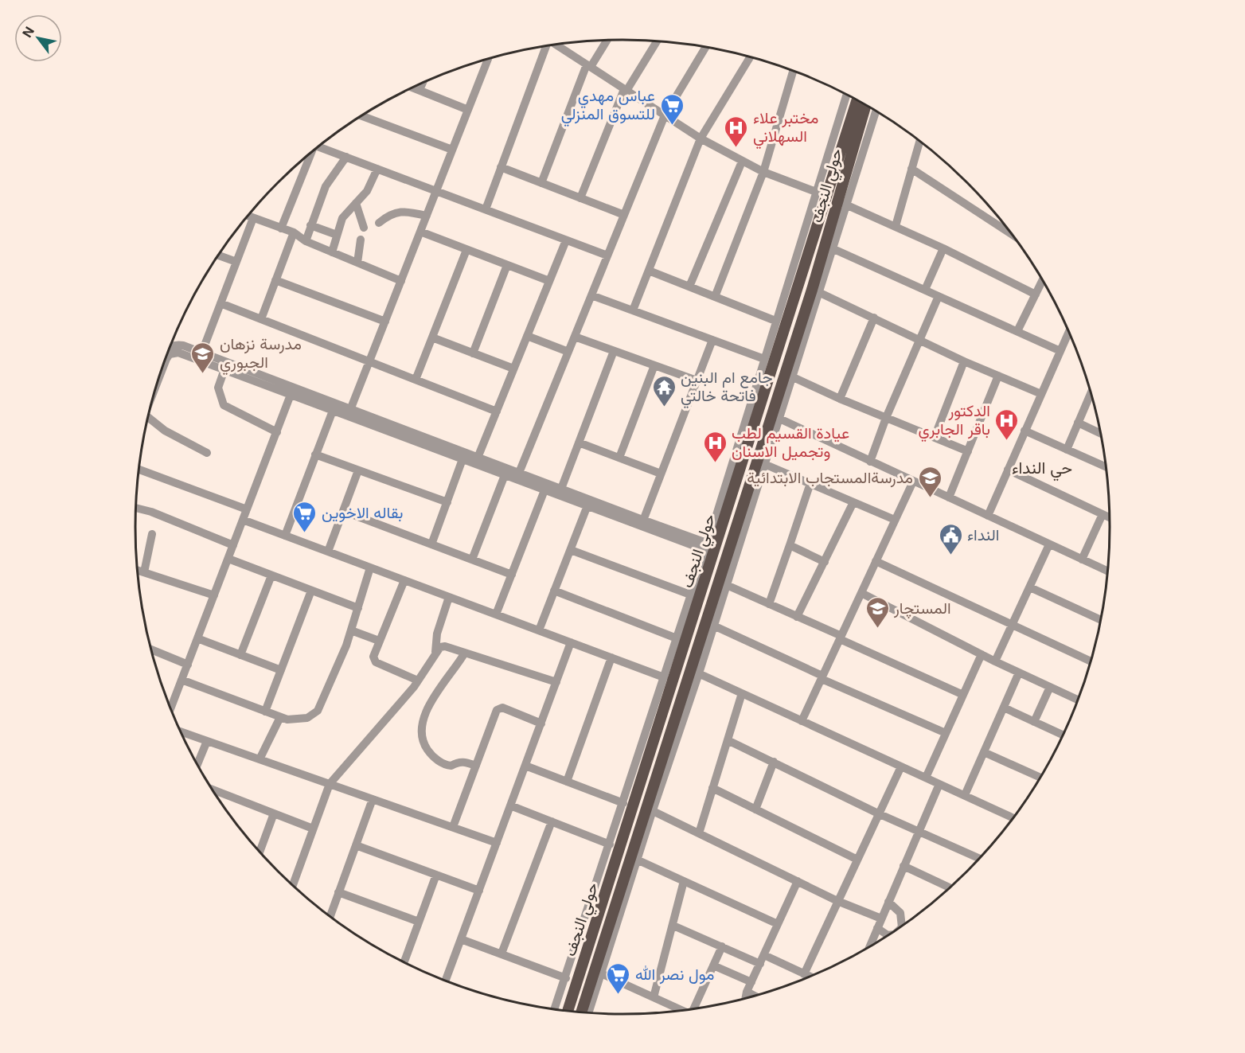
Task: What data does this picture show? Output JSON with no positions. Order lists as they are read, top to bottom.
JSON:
{
  "streets": {
    "main road": ["حولي النجف"]
  },
  "districts": ["حي النداء"],
  "places": {
    "supermarket": ["عباس مهدي للتسوق المنزلي", "بقاله الاخوين", "مول نصر الله"],
    "hospital": ["مختبر علاء السهلاني", "الدكتور باقر الجابري", "عيادة القسيم لطب وتجميل الاسنان"],
    "school or university": ["مدرسة نزهان الجبوري", "مدرسةالمستجاب الابتدائية", "المستچار"],
    "temple": ["جامع ام البنين فاتحة خالتي"],
    "public building": ["النداء"]
  },
  "north": "top left"
}
